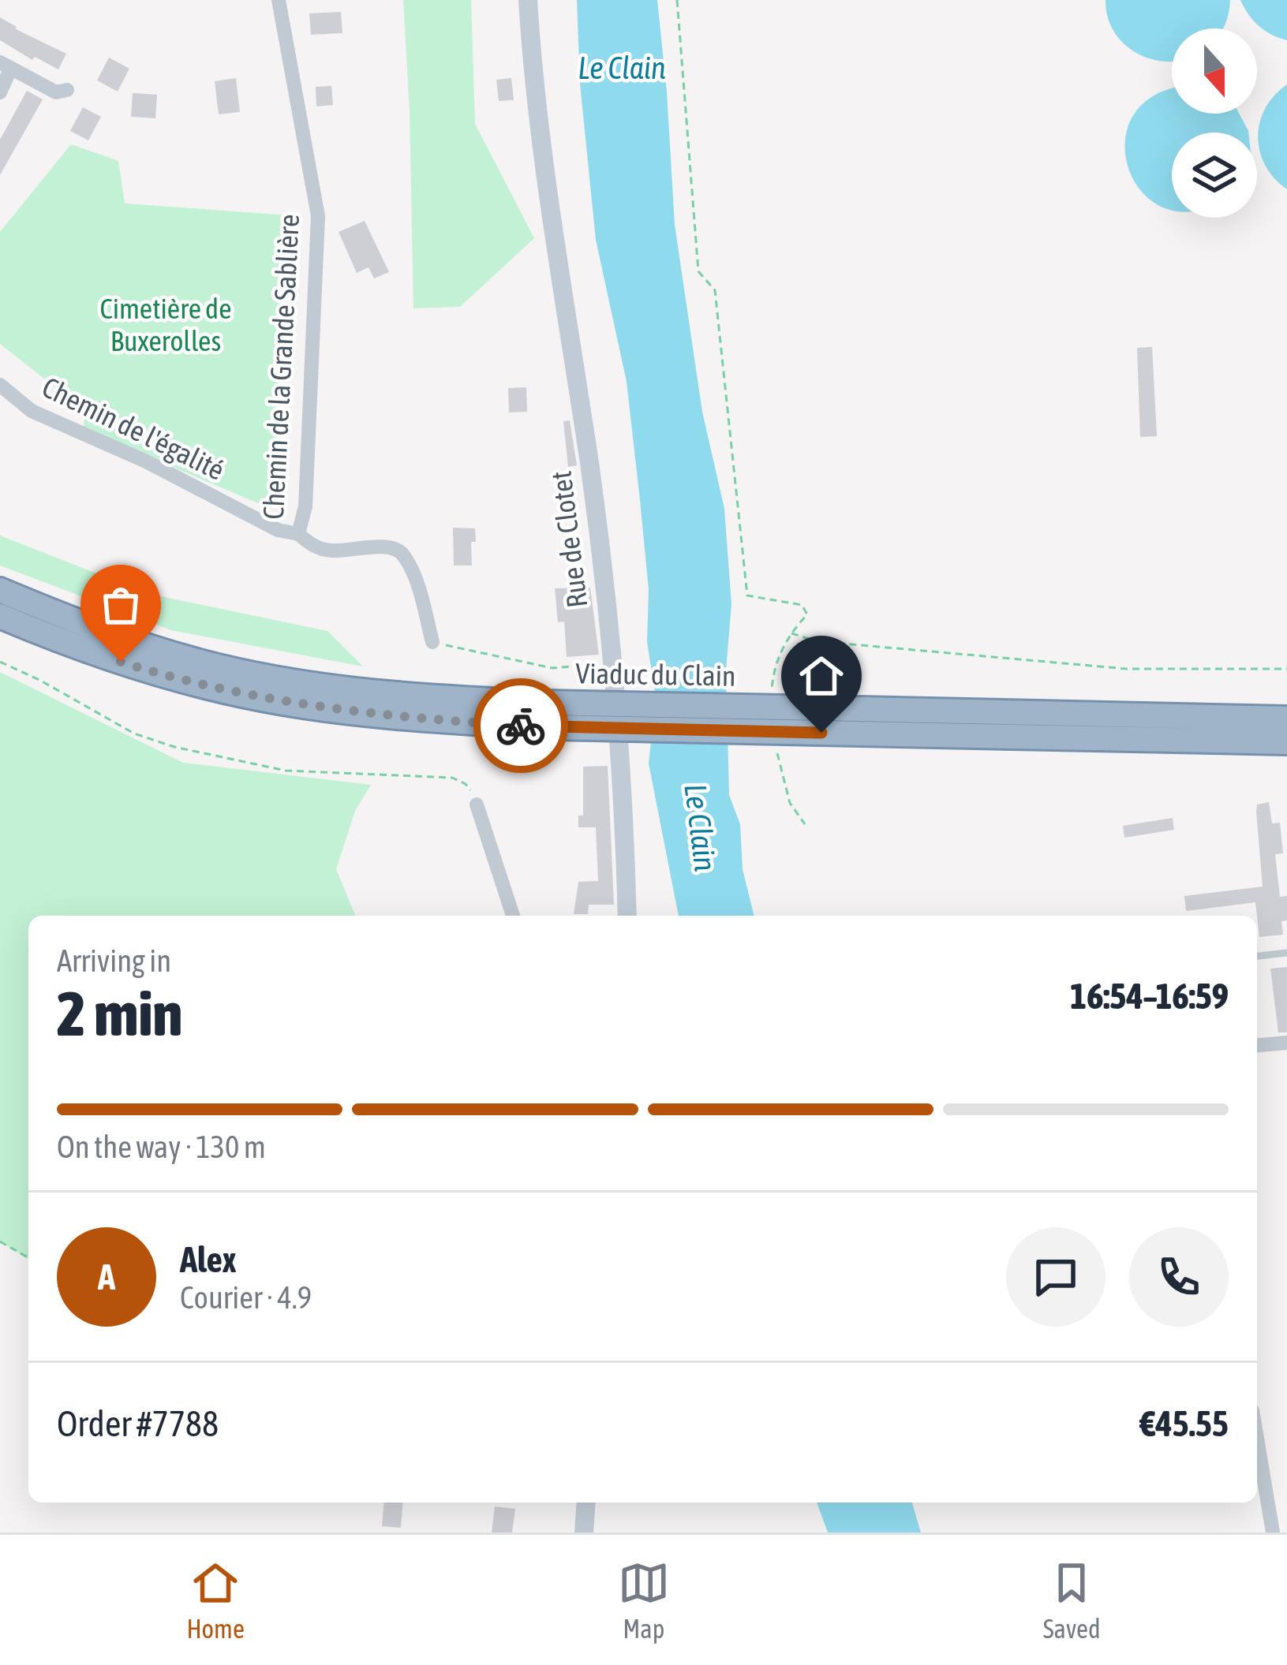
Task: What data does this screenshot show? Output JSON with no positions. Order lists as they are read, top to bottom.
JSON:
{
  "streets": {
    "highway": ["Viaduc du Clain"],
    "main road": ["Rue de Clotet"],
    "street": ["Chemin de la Grande Sablière", "Chemin de l'égalité"]
  },
  "crossings": [
    ["Chemin de la Grande Sablière", "Chemin de l'égalité"]
  ],
  "water": ["Le Clain"],
  "parks": ["Cimetière de Buxerolles"],
  "north": "bottom",
  "page": {
    "heading": ["2 min", "Arriving in", "16:54–16:59"],
    "panel": [
      "Alex",
      "Courier · 4.9",
      "Order #7788",
      "€45.55"
    ],
    "bar": "On the way · 130 m",
    "round": "A",
    "tabs": ["Home", "Map", "Saved"]
  }
}
